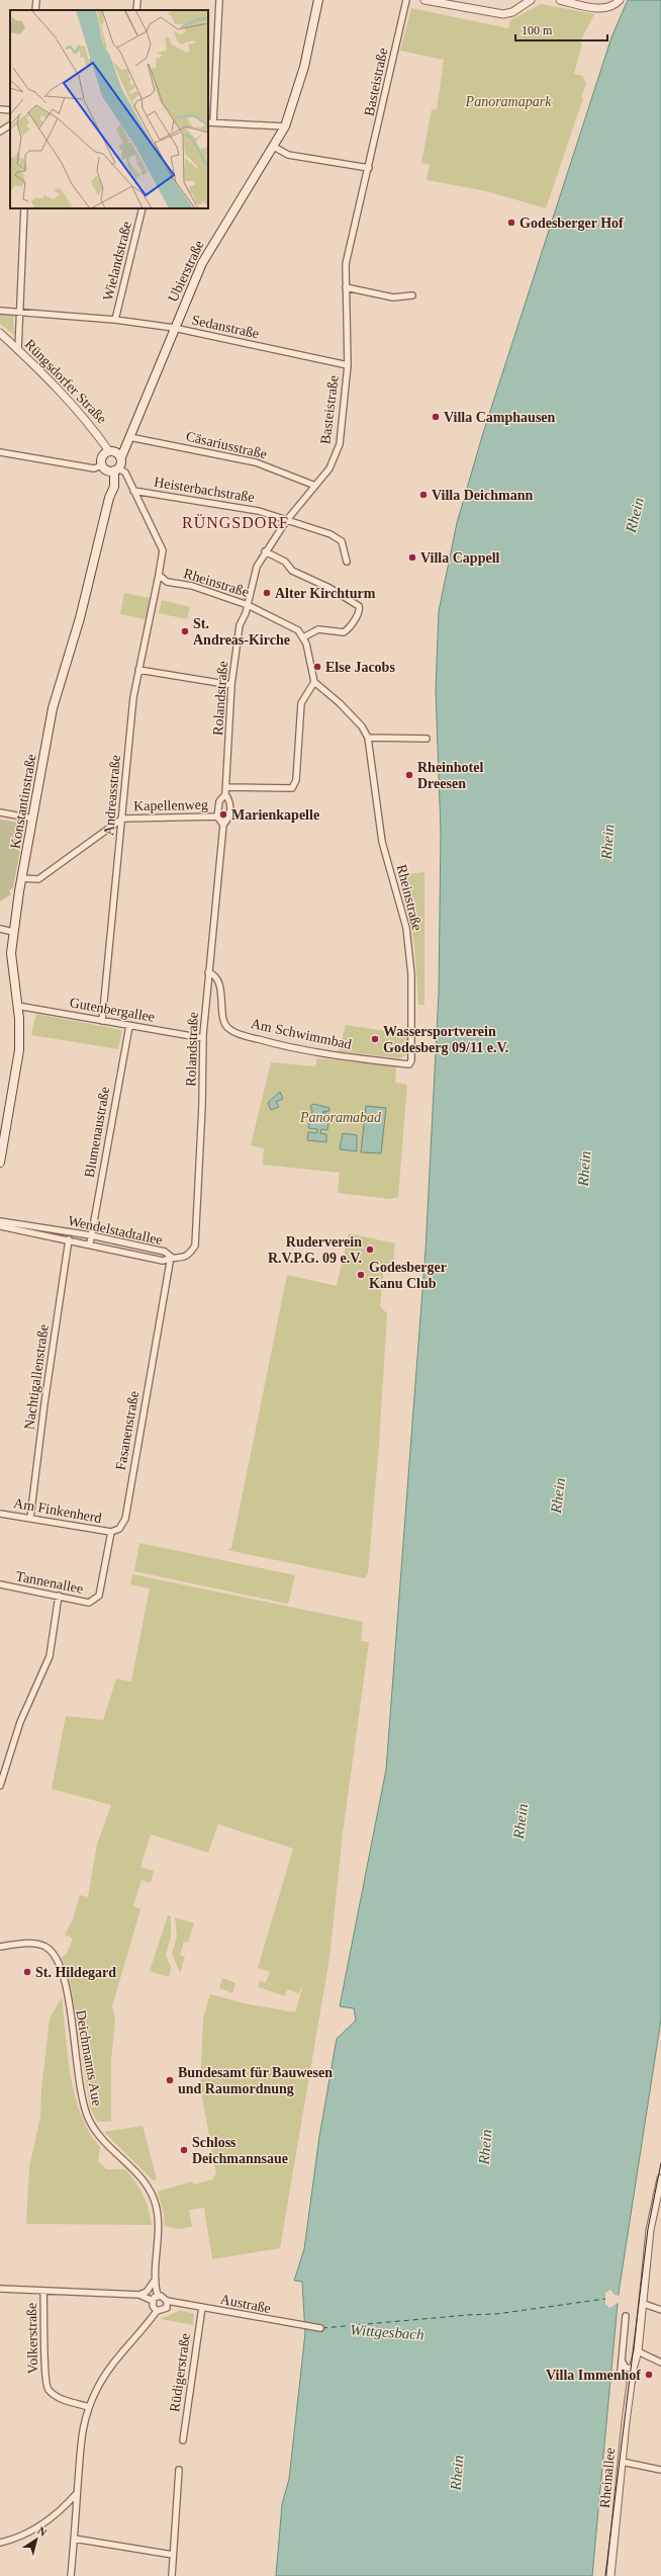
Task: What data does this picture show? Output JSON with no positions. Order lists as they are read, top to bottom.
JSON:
{
  "streets": {
    "main road": ["Ubierstraße", "Konstantinstraße"],
    "street": [
      "Basteistraße",
      "Wielandstraße",
      "Sedanstraße",
      "Rüngsdorfer Straße",
      "Cäsariusstraße",
      "Heisterbachstraße",
      "Rheinstraße",
      "Rolandstraße",
      "Andreasstraße",
      "Kapellenweg",
      "Gutenbergallee",
      "Am Schwimmbad",
      "Blumenaustraße",
      "Wendelstadtallee",
      "Nachtigallenstraße",
      "Fasanenstraße",
      "Am Finkenherd",
      "Tannenallee",
      "Deichmanns Aue",
      "Austraße",
      "Volkerstraße",
      "Rüdigerstraße",
      "Rheinallee"
    ]
  },
  "crossings": [
    ["Basteistraße", "Sedanstraße"],
    ["Basteistraße", "Cäsariusstraße"],
    ["Basteistraße", "Heisterbachstraße"],
    ["Basteistraße", "Rheinstraße"],
    ["Basteistraße", "Rolandstraße"],
    ["Wielandstraße", "Sedanstraße"],
    ["Ubierstraße", "Sedanstraße"],
    ["Ubierstraße", "Rüngsdorfer Straße"],
    ["Ubierstraße", "Cäsariusstraße"],
    ["Ubierstraße", "Konstantinstraße"],
    ["Rüngsdorfer Straße", "Konstantinstraße"],
    ["Rheinstraße", "Rolandstraße"],
    ["Rheinstraße", "Andreasstraße"],
    ["Rheinstraße", "Am Schwimmbad"],
    ["Rolandstraße", "Kapellenweg"],
    ["Rolandstraße", "Gutenbergallee"],
    ["Rolandstraße", "Am Schwimmbad"],
    ["Rolandstraße", "Wendelstadtallee"],
    ["Rolandstraße", "Fasanenstraße"],
    ["Andreasstraße", "Kapellenweg"],
    ["Andreasstraße", "Gutenbergallee"],
    ["Konstantinstraße", "Kapellenweg"],
    ["Konstantinstraße", "Gutenbergallee"],
    ["Gutenbergallee", "Blumenaustraße"],
    ["Blumenaustraße", "Wendelstadtallee"],
    ["Wendelstadtallee", "Nachtigallenstraße"],
    ["Wendelstadtallee", "Fasanenstraße"],
    ["Nachtigallenstraße", "Am Finkenherd"],
    ["Fasanenstraße", "Am Finkenherd"],
    ["Fasanenstraße", "Tannenallee"],
    ["Am Finkenherd", "Tannenallee"],
    ["Deichmanns Aue", "Austraße"],
    ["Austraße", "Rüdigerstraße"]
  ],
  "districts": ["RÜNGSDORF"],
  "water": ["Rhein", "Wittgesbach"],
  "parks": ["Panoramapark", "Panoramabad"],
  "places": [
    "Godesberger Hof",
    "Villa Camphausen",
    "Villa Deichmann",
    "Villa Cappell",
    "Alter Kirchturm",
    "St. Andreas-Kirche",
    "Else Jacobs",
    "Rheinhotel Dreesen",
    "Marienkapelle",
    "Wassersportverein Godesberg 09/11 e.V.",
    "Ruderverein R.V.P.G. 09 e.V.",
    "Godesberger Kanu Club",
    "St. Hildegard",
    "Bundesamt für Bauwesen und Raumordnung",
    "Schloss Deichmannsaue",
    "Villa Immenhof"
  ],
  "scale_bar": "100 m",
  "north": "top right"
}
